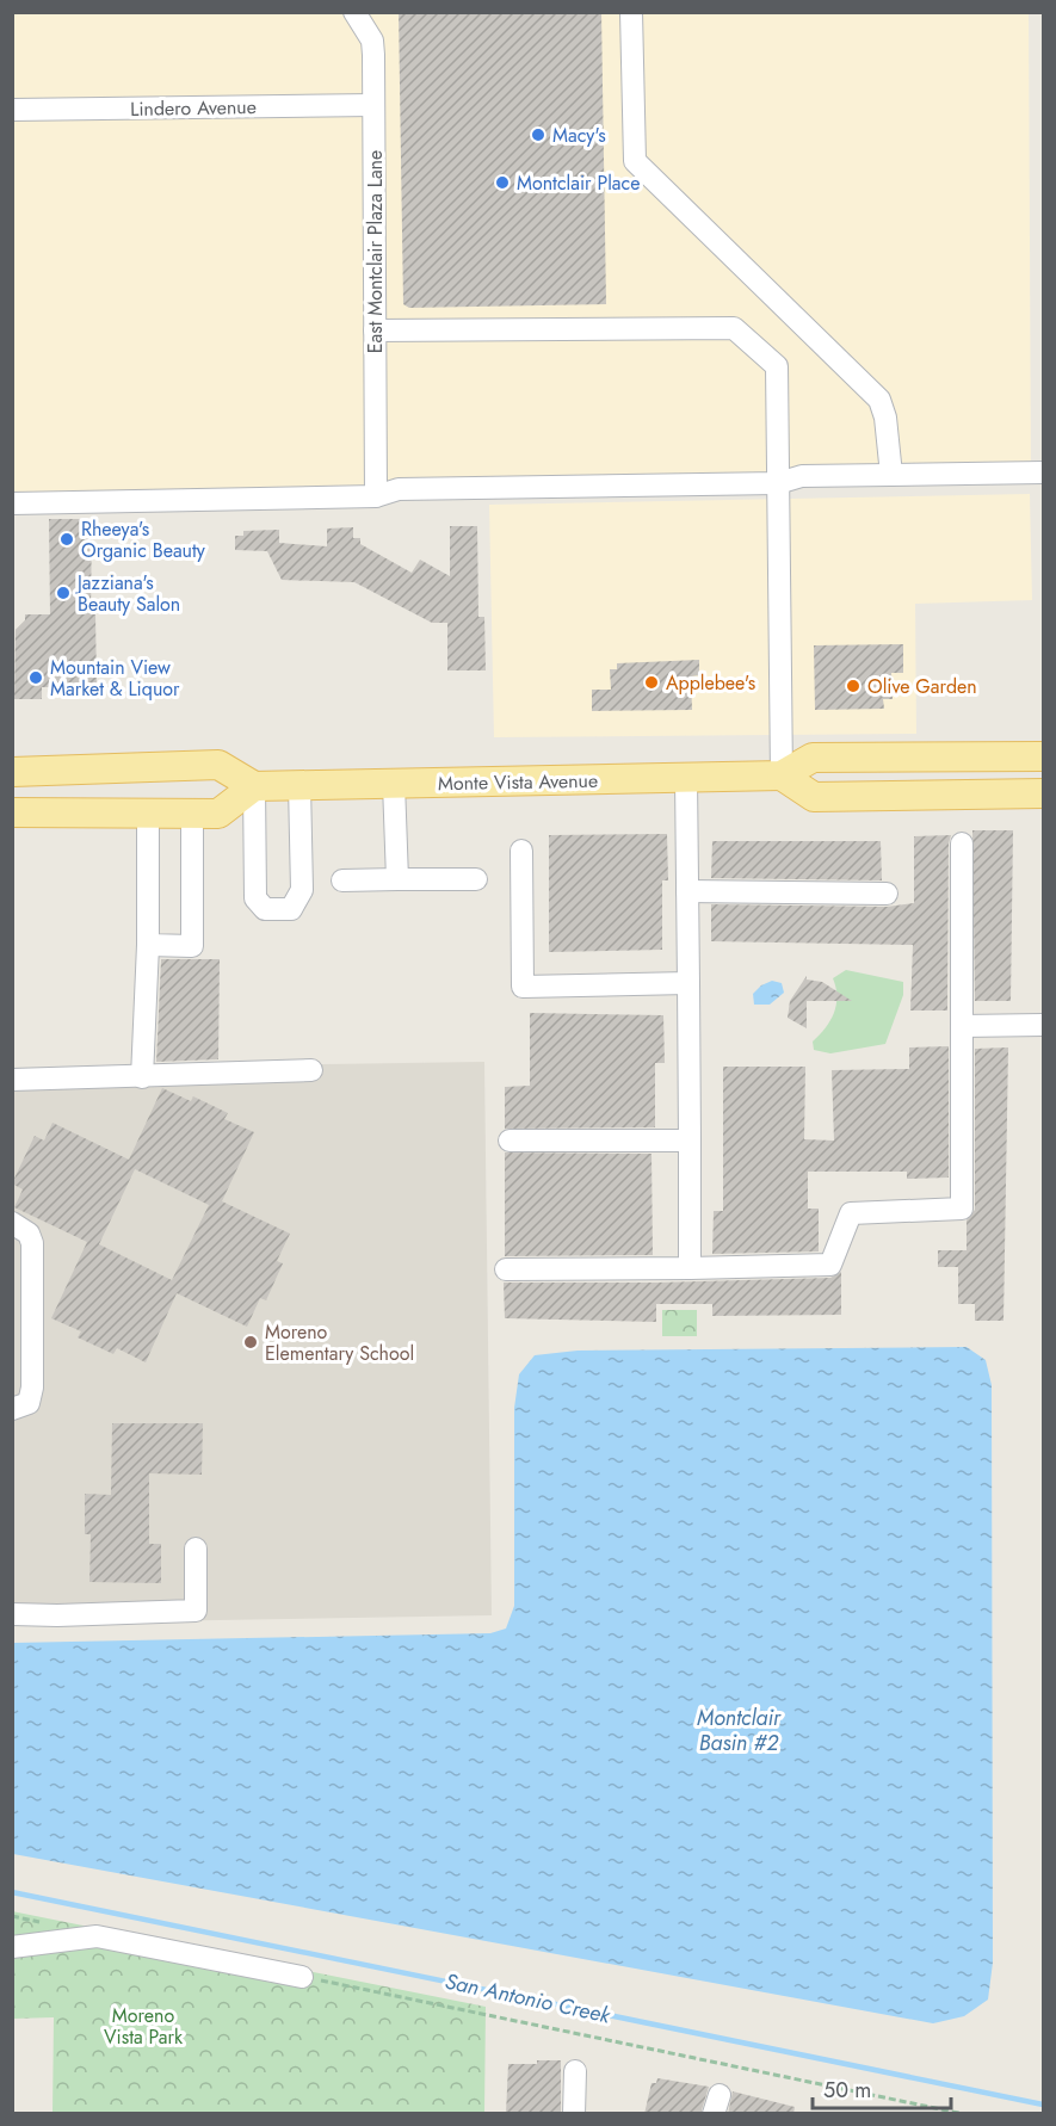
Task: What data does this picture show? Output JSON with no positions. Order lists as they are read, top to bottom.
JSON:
{
  "streets": {
    "main road": ["Monte Vista Avenue"],
    "street": ["Lindero Avenue", "East Montclair Plaza Lane"]
  },
  "crossings": [
    ["Lindero Avenue", "East Montclair Plaza Lane"]
  ],
  "water": ["Montclair Basin #2", "San Antonio Creek"],
  "parks": ["Moreno Vista Park"],
  "places": [
    "Macy's",
    "Montclair Place",
    "Rheeya's Organic Beauty",
    "Jazziana's Beauty Salon",
    "Mountain View Market & Liquor",
    "Applebee's",
    "Olive Garden",
    "Moreno Elementary School"
  ],
  "scale_bar": "50 m"
}
